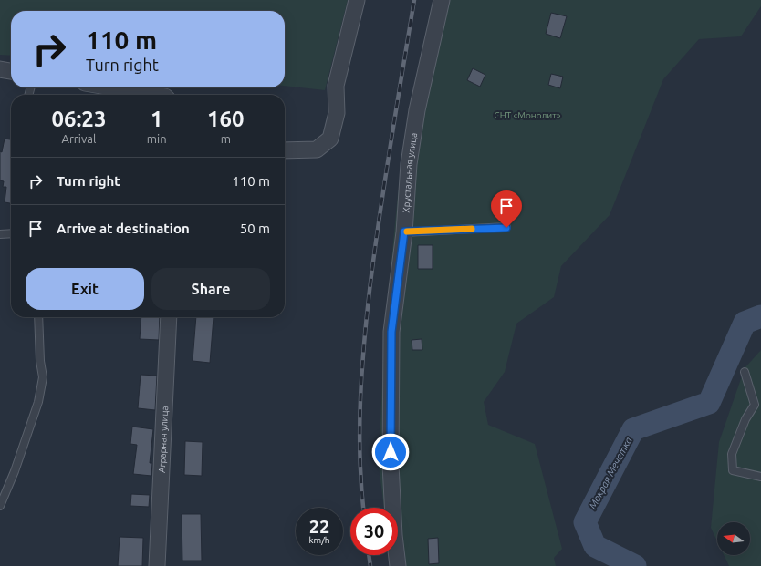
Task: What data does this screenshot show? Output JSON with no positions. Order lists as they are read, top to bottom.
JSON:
{
  "streets": {
    "street": ["Хрустальная улица", "Аграрная улица"]
  },
  "water": ["Мокрая Мечетка"],
  "parks": ["СНТ «Монолит»"],
  "north": "left",
  "page": {
    "turn": ["110 m", "Turn right"],
    "eta": [
      "06:23",
      "Arrival",
      "1",
      "min",
      "160",
      "m"
    ],
    "list": [
      {
        "name": "Turn right",
        "value": "110 m"
      },
      {
        "name": "Arrive at destination",
        "value": "50 m"
      }
    ],
    "buttons": ["Exit", "Share"],
    "speed": "22 km/h",
    "limit": "30"
  }
}
